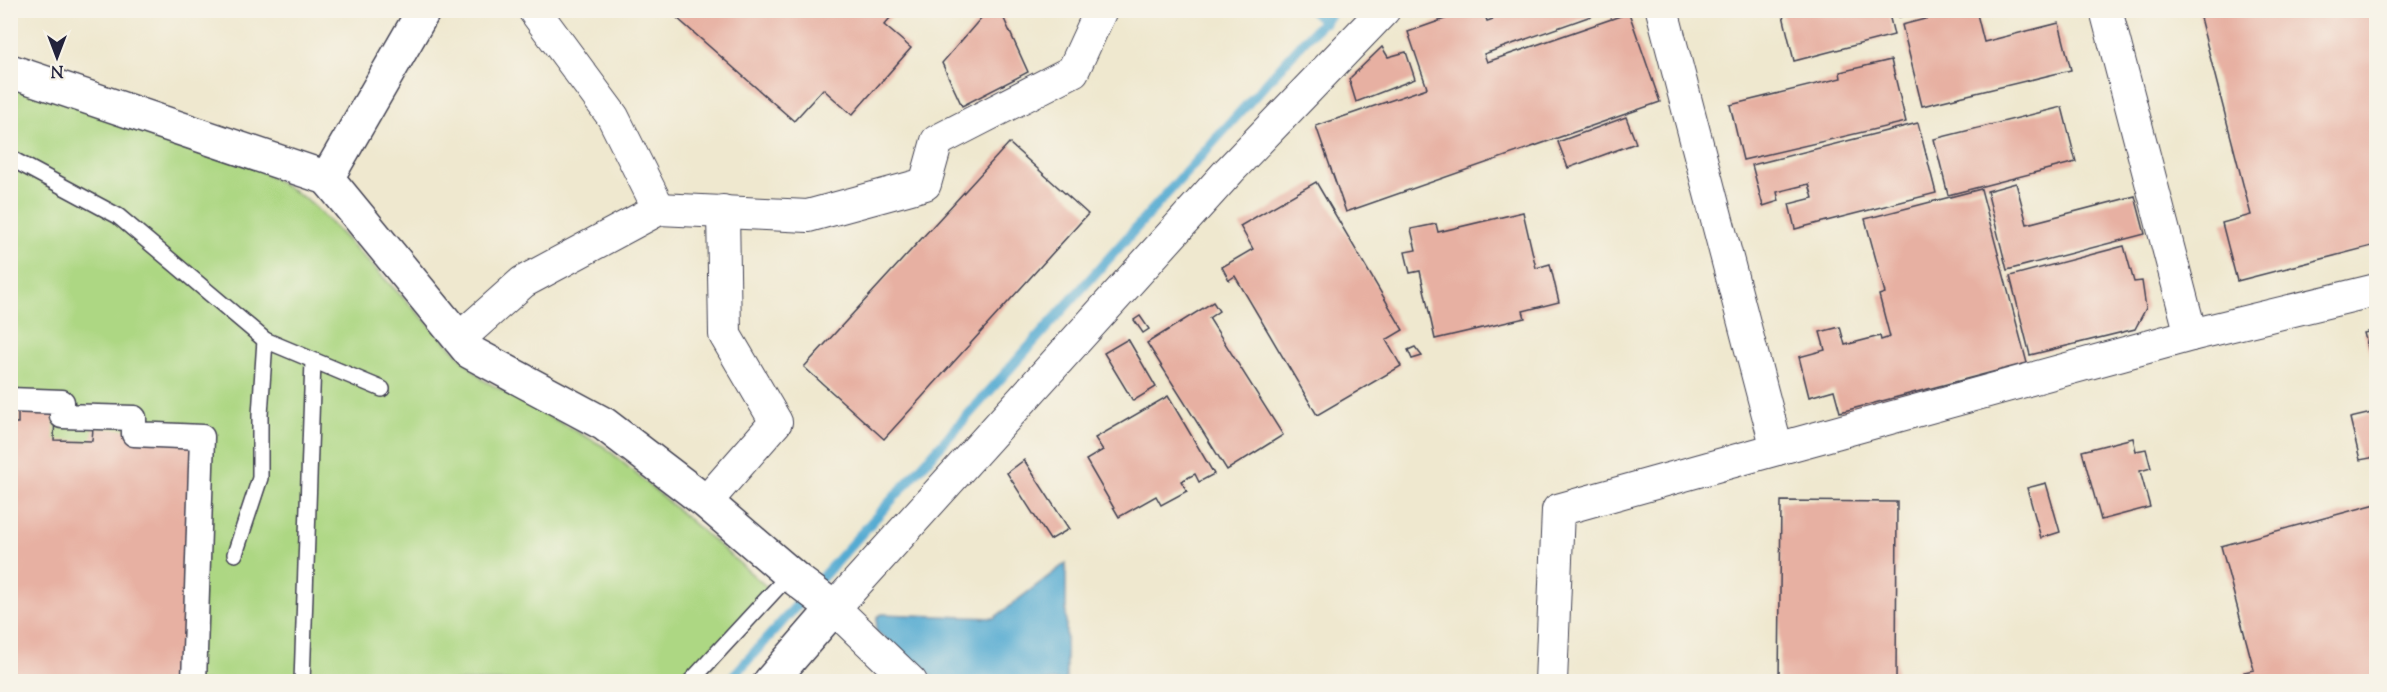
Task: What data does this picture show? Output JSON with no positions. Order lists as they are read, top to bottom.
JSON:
{
  "north": "bottom"
}
